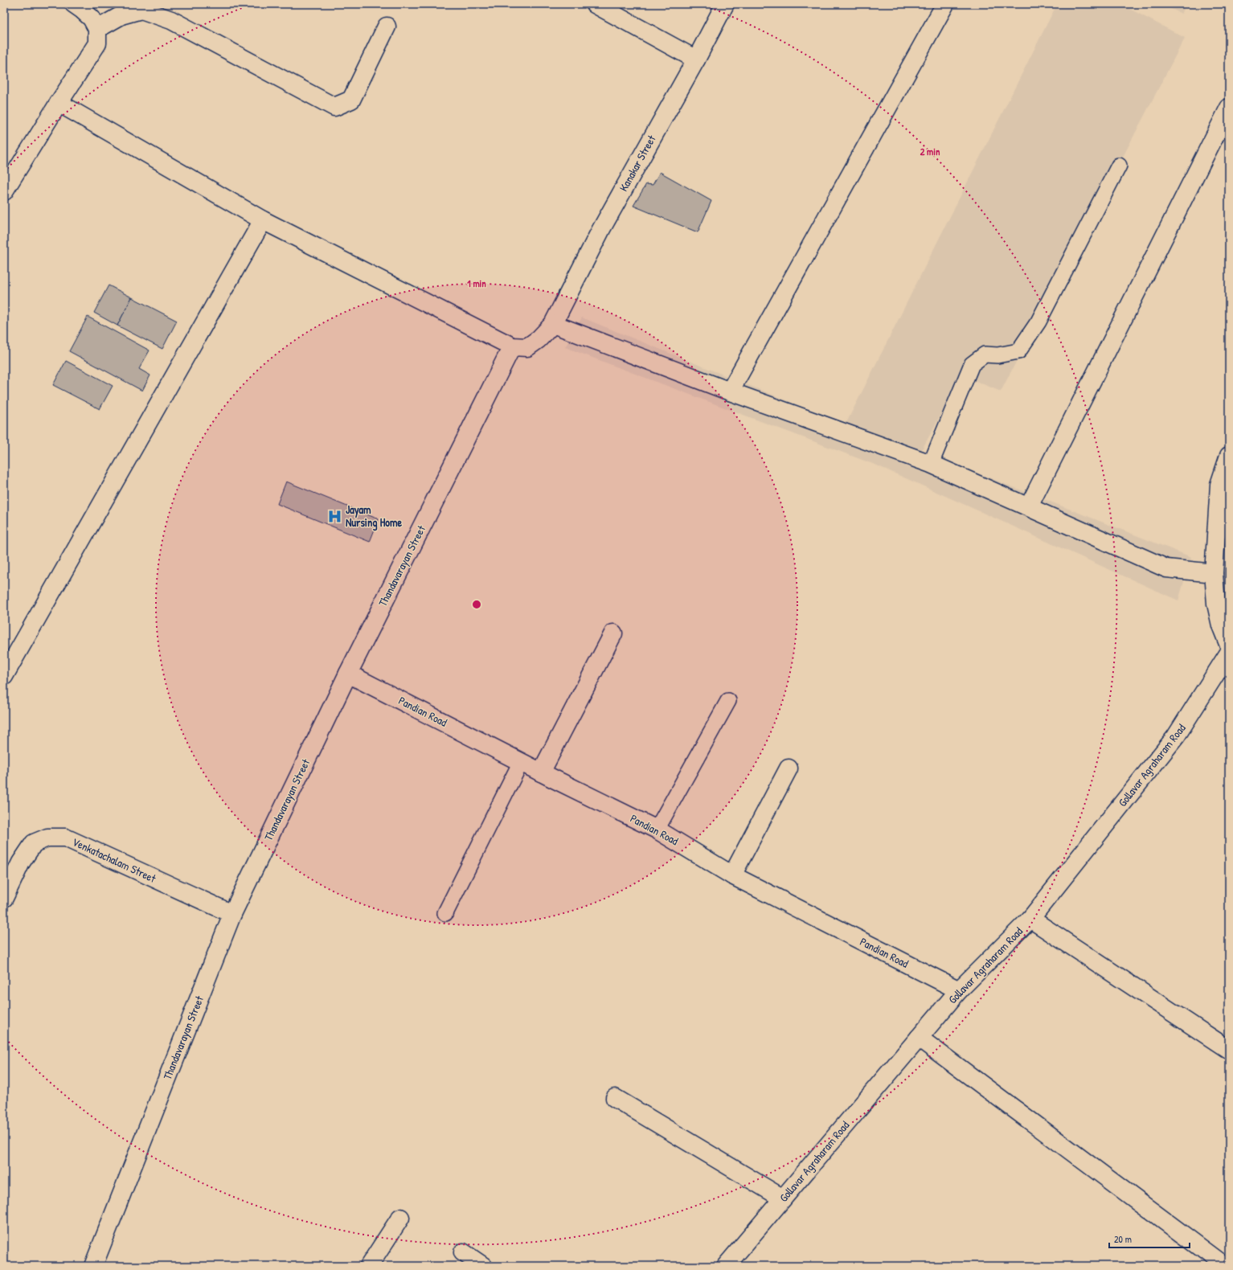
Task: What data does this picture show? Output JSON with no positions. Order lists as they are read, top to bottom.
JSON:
{
  "streets": {
    "street": [
      "Kanakar Street",
      "Thandavarayan Street",
      "Pandian Road",
      "Gollavar Agraharam Road",
      "Venkatachalam Street"
    ]
  },
  "crossings": [
    ["Kanakar Street", "Thandavarayan Street"],
    ["Thandavarayan Street", "Pandian Road"],
    ["Thandavarayan Street", "Venkatachalam Street"],
    ["Pandian Road", "Gollavar Agraharam Road"]
  ],
  "places": {
    "hospital": ["Jayam Nursing Home"]
  },
  "scale_bar": "20 m",
  "rings": ["2 min", "1 min"]
}
